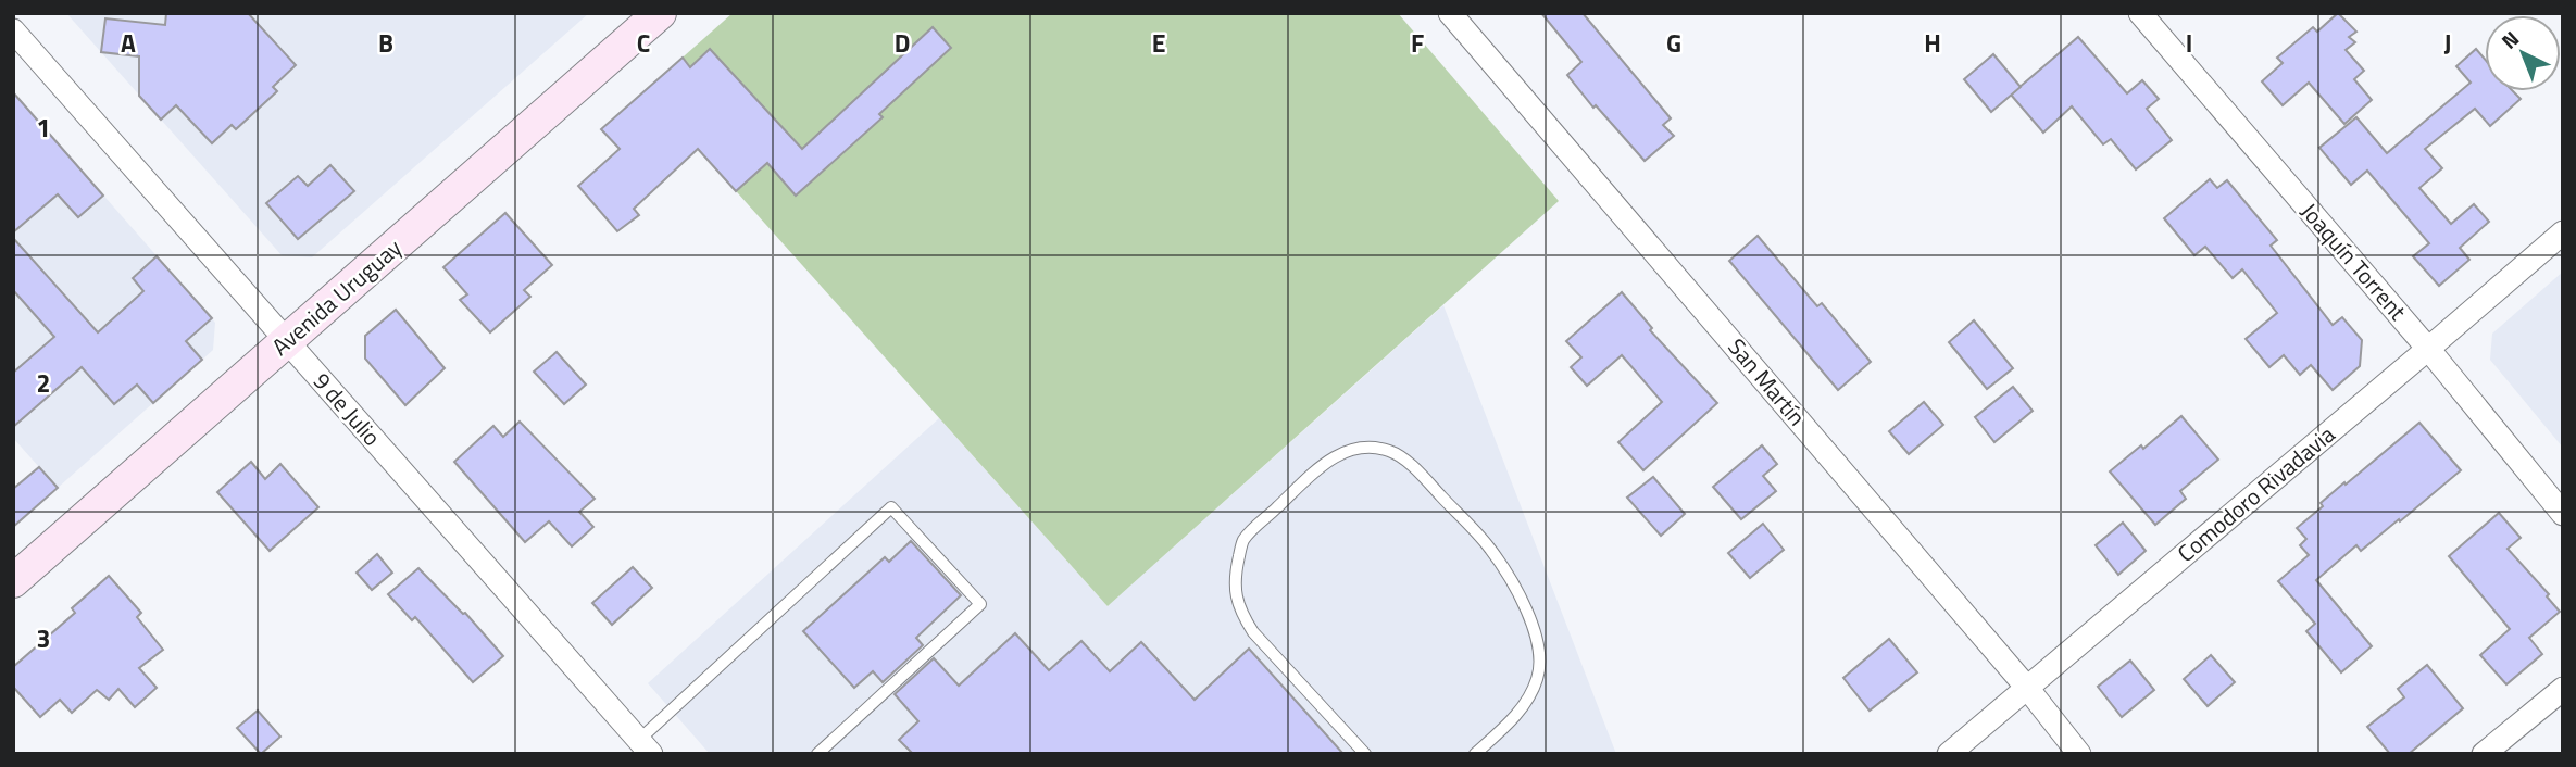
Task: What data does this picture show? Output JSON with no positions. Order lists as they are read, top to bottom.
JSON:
{
  "streets": {
    "main road": ["Avenida Uruguay"],
    "street": [
      "Joaquín Torrent",
      "San Martín",
      "9 de Julio",
      "Comodoro Rivadavia"
    ]
  },
  "crossings": [
    ["Joaquín Torrent", "Comodoro Rivadavia"],
    ["Avenida Uruguay", "9 de Julio"],
    ["San Martín", "Comodoro Rivadavia"]
  ],
  "north": "top left",
  "grid": {
    "columns": [
      "A",
      "B",
      "C",
      "D",
      "E",
      "F",
      "G",
      "H",
      "I",
      "J"
    ],
    "rows": ["1", "2", "3"]
  }
}
